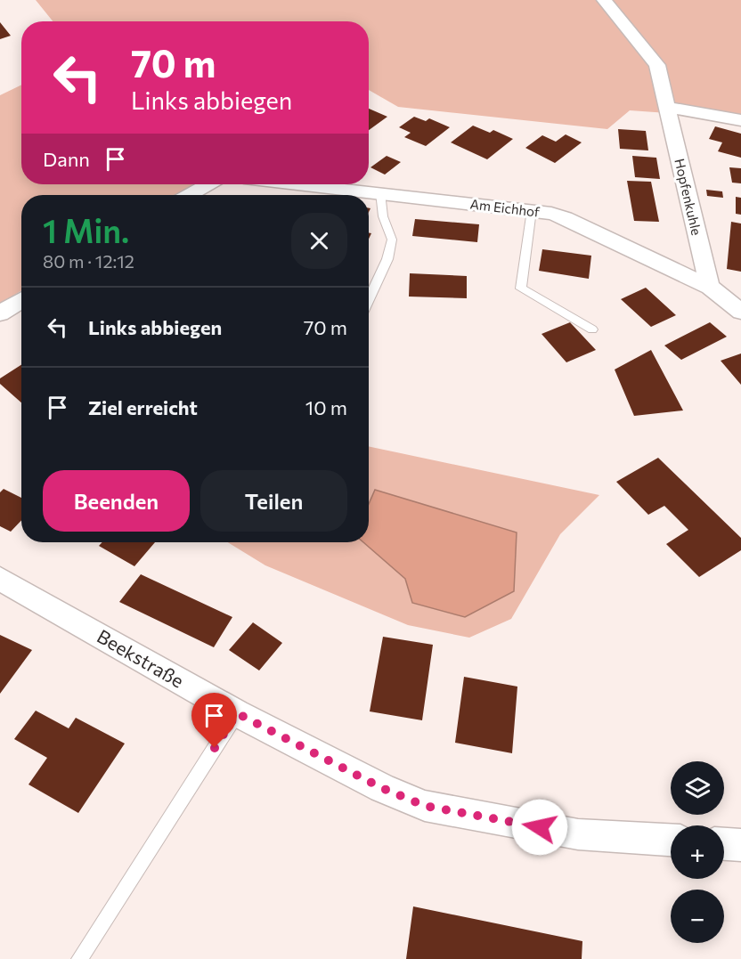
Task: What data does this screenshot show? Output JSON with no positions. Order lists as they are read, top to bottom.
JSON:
{
  "streets": {
    "street": ["Hopfenkuhle", "Am Eichhof", "Beekstraße"]
  },
  "crossings": [
    ["Hopfenkuhle", "Am Eichhof"]
  ],
  "page": {
    "turn": ["70 m", "Links abbiegen"],
    "then": "Dann",
    "heading": ["1 Min.", "80 m · 12:12"],
    "list": [
      {
        "name": "Links abbiegen",
        "value": "70 m"
      },
      {
        "name": "Ziel erreicht",
        "value": "10 m"
      }
    ],
    "buttons": ["Beenden", "Teilen"],
    "map_buttons": ["+", "−"]
  }
}
